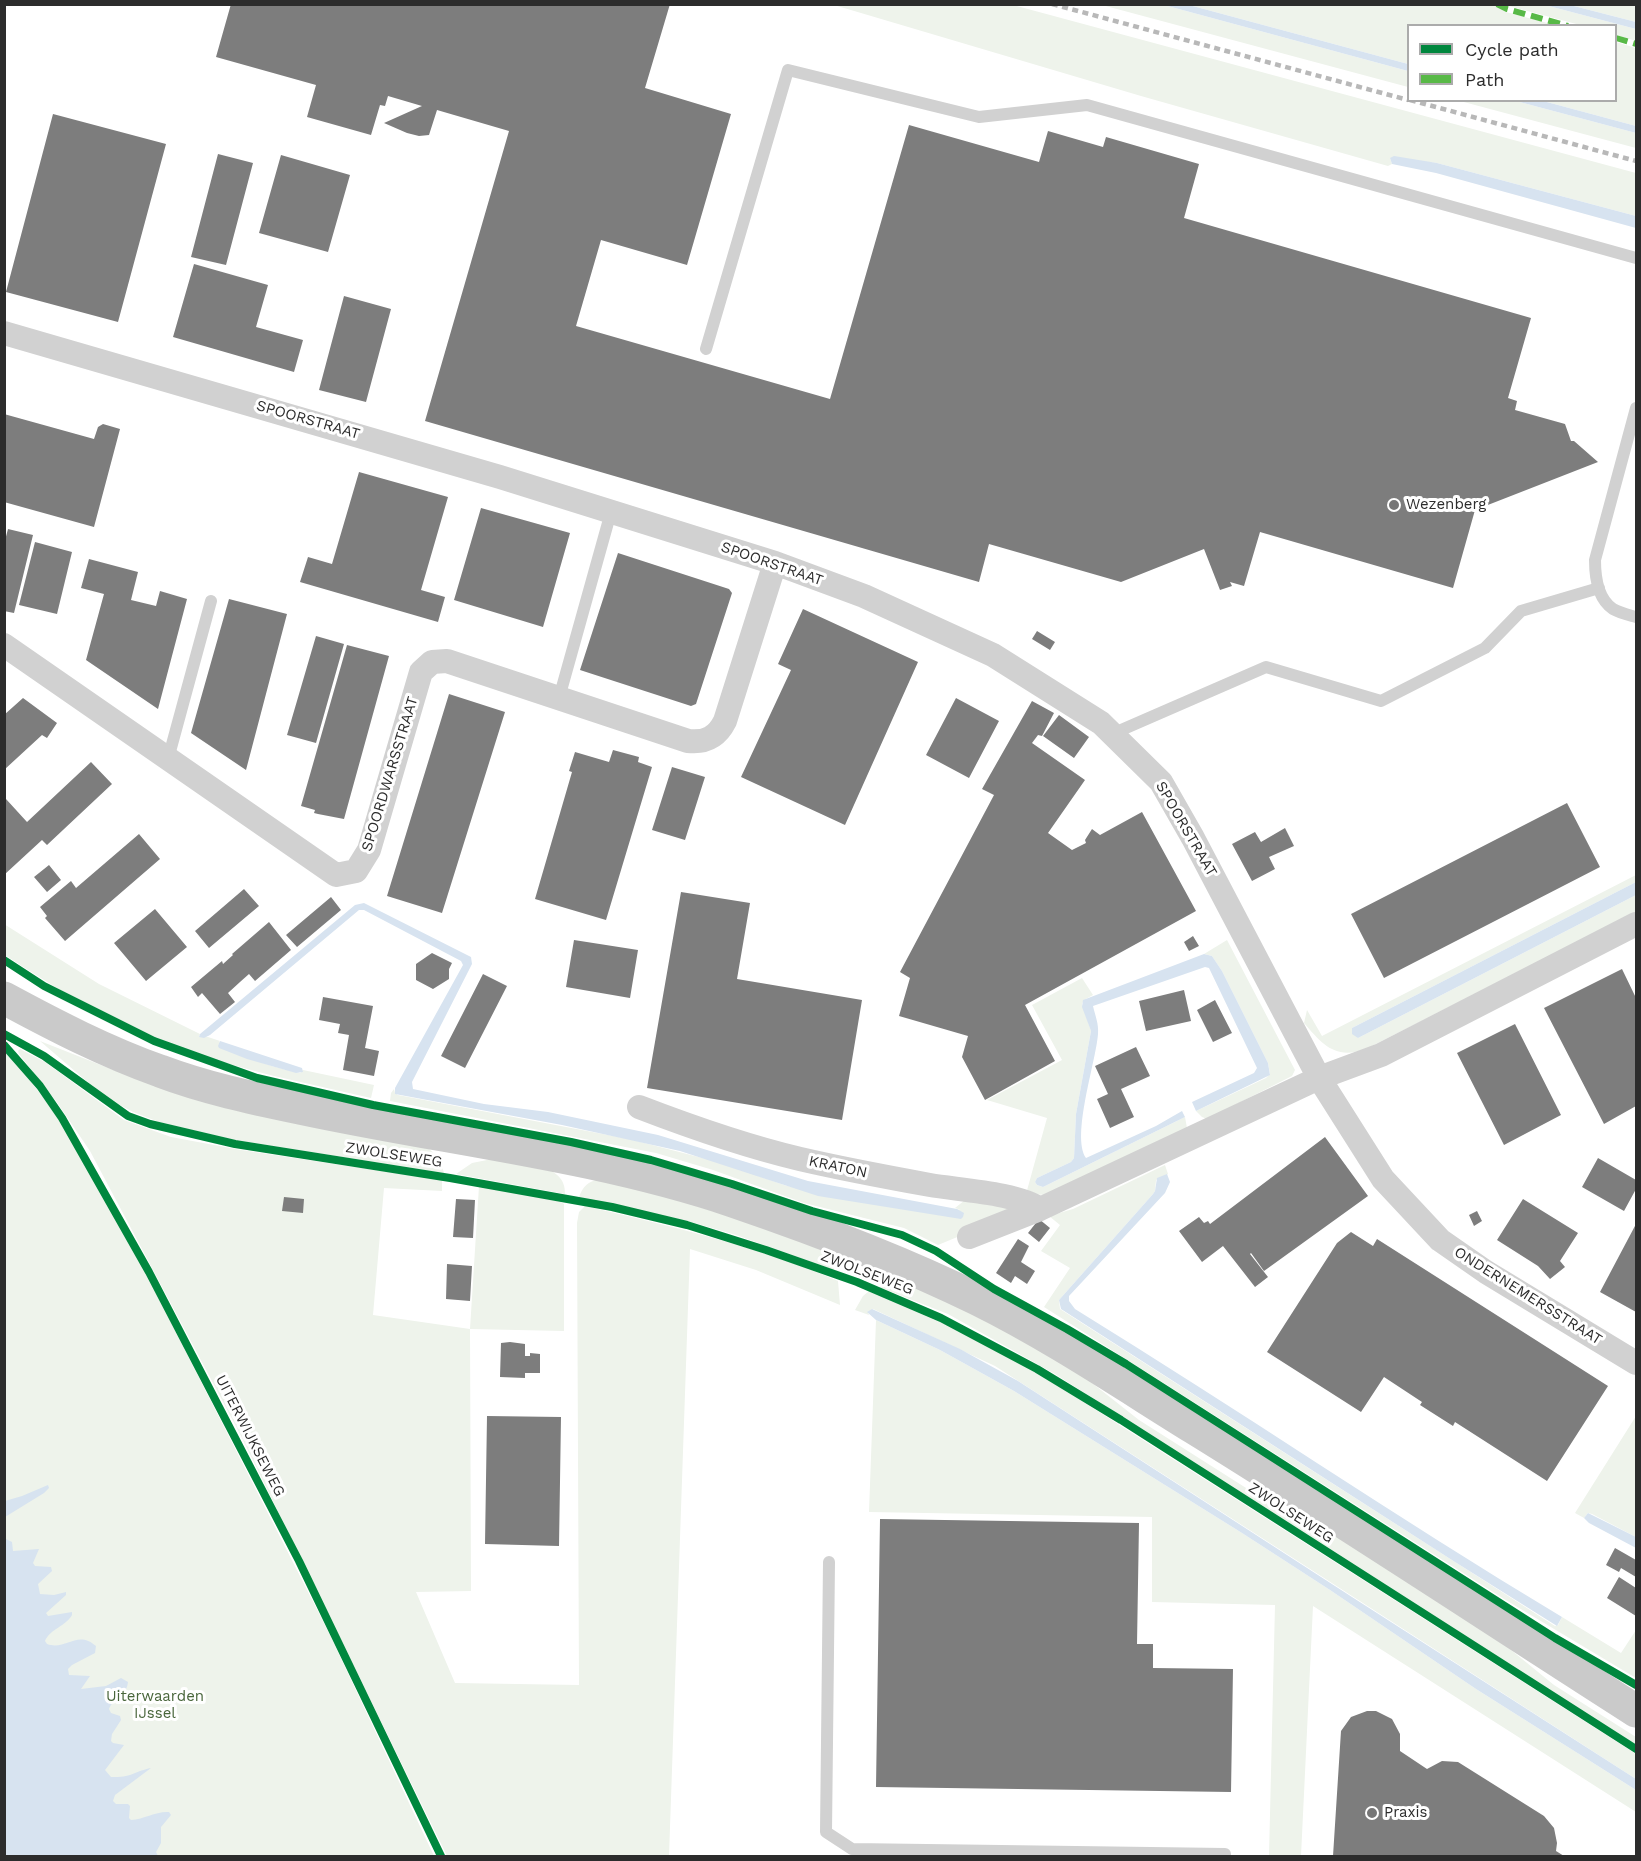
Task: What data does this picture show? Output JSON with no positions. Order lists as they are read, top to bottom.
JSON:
{
  "streets": {
    "main road": ["ZWOLSEWEG"],
    "street": [
      "SPOORSTRAAT",
      "SPOORDWARSSTRAAT",
      "KRATON",
      "ONDERNEMERSSTRAAT"
    ],
    "cycle path": ["UITERWIJKSEWEG"]
  },
  "crossings": [
    ["SPOORSTRAAT", "SPOORDWARSSTRAAT"],
    ["SPOORSTRAAT", "ONDERNEMERSSTRAAT"]
  ],
  "parks": ["Uiterwaarden IJssel"],
  "places": ["Wezenberg", "Praxis"],
  "legend": ["Cycle path", "Path"]
}
